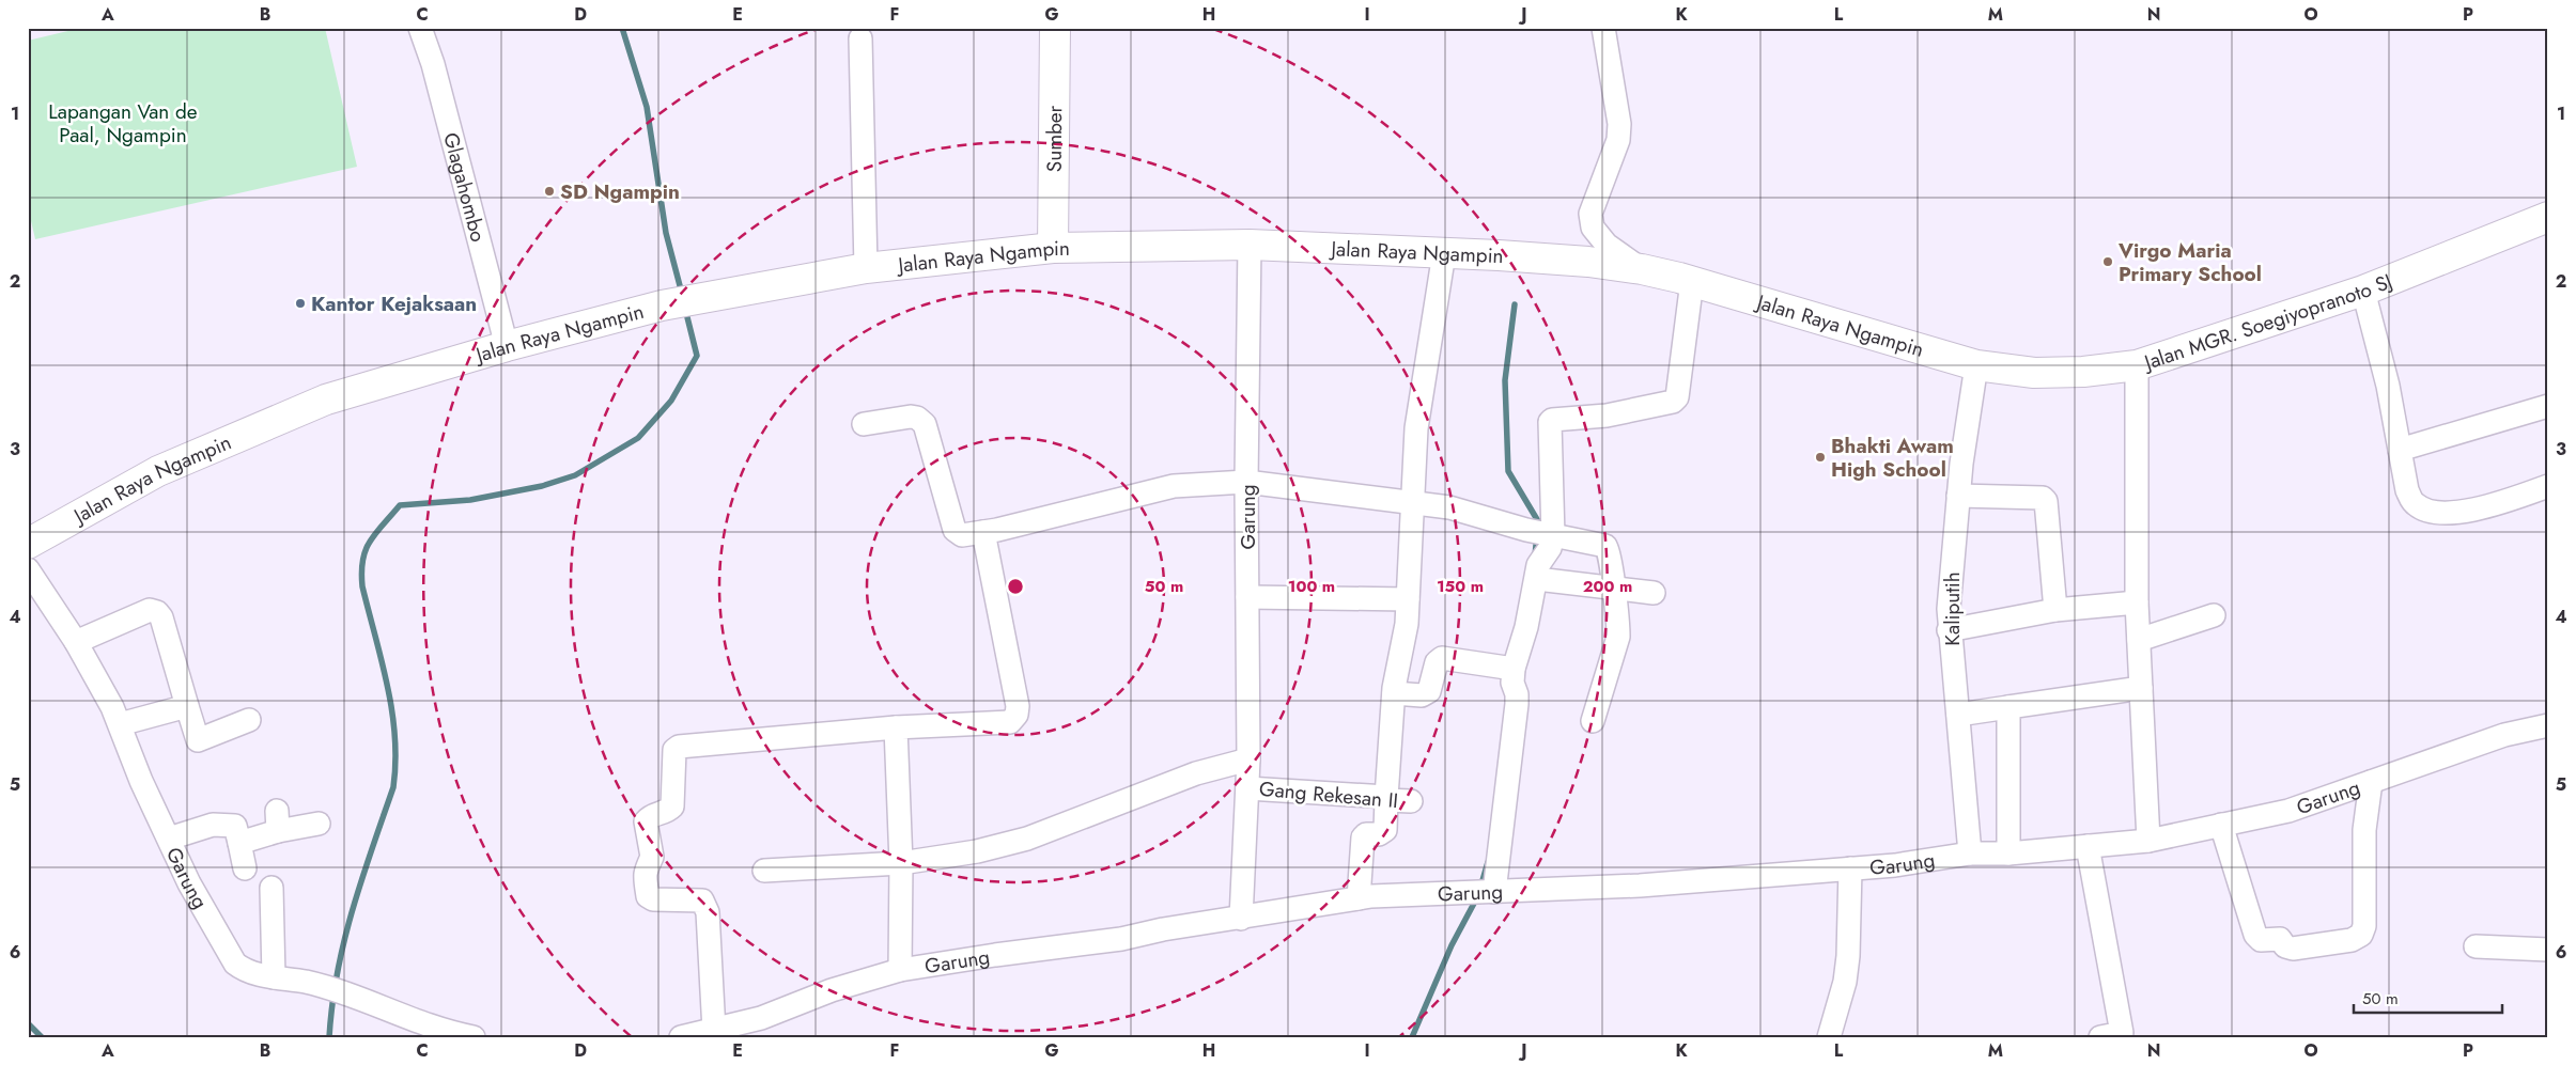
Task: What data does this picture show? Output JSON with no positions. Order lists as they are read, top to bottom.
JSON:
{
  "streets": {
    "main road": ["Sumber", "Jalan Raya Ngampin", "Jalan MGR. Soegiyopranoto SJ"],
    "street": [
      "Glagahombo",
      "Garung",
      "Kaliputih",
      "Gang Rekesan II"
    ]
  },
  "crossings": [
    ["Sumber", "Jalan Raya Ngampin"],
    ["Glagahombo", "Jalan Raya Ngampin"],
    ["Jalan Raya Ngampin", "Jalan MGR. Soegiyopranoto SJ"],
    ["Jalan Raya Ngampin", "Garung"],
    ["Jalan Raya Ngampin", "Kaliputih"],
    ["Jalan MGR. Soegiyopranoto SJ", "Kaliputih"],
    ["Garung", "Kaliputih"],
    ["Garung", "Gang Rekesan II"]
  ],
  "parks": ["Lapangan Van de Paal, Ngampin"],
  "places": [
    "SD Ngampin",
    "Virgo Maria Primary School",
    "Kantor Kejaksaan",
    "Bhakti Awam High School"
  ],
  "scale_bar": "50 m",
  "grid": {
    "columns": [
      "A",
      "B",
      "C",
      "D",
      "E",
      "F",
      "G",
      "H",
      "I",
      "J",
      "K",
      "L",
      "M",
      "N",
      "O",
      "P"
    ],
    "rows": [
      "1",
      "2",
      "3",
      "4",
      "5",
      "6"
    ]
  },
  "rings": [
    "50 m",
    "100 m",
    "150 m",
    "200 m"
  ]
}
